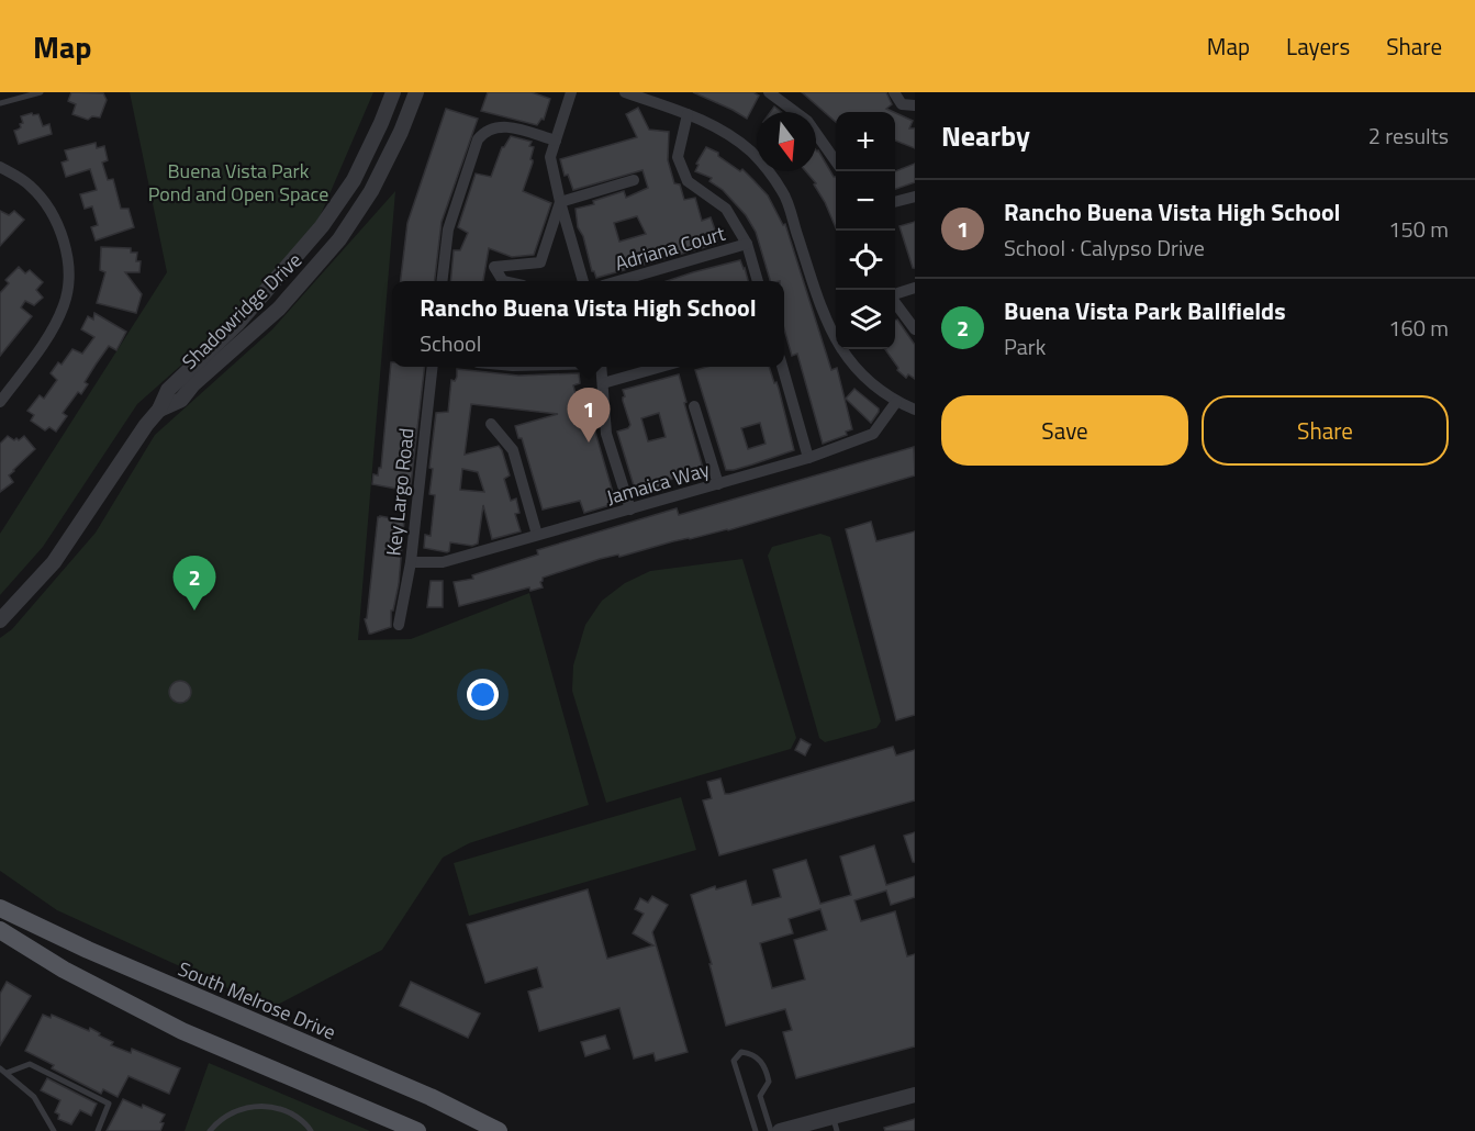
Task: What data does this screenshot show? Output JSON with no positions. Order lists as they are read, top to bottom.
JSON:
{
  "streets": {
    "main road": ["South Melrose Drive"],
    "street": [
      "Adriana Court",
      "Shadowridge Drive",
      "Jamaica Way",
      "Key Largo Road"
    ]
  },
  "crossings": [
    ["Jamaica Way", "Key Largo Road"]
  ],
  "parks": ["Buena Vista Park Pond and Open Space"],
  "north": "bottom",
  "page": {
    "header": "Map",
    "nav": ["Map", "Layers", "Share"],
    "heading": ["Nearby", "2 results"],
    "map_buttons": ["+", "−"],
    "list": [
      {
        "mark": "1",
        "name": "Rancho Buena Vista High School",
        "note": "School · Calypso Drive",
        "value": "150 m"
      },
      {
        "mark": "2",
        "name": "Buena Vista Park Ballfields",
        "note": "Park",
        "value": "160 m"
      }
    ],
    "popup": ["Rancho Buena Vista High School", "School"],
    "buttons": ["Save", "Share"],
    "pins": ["1", "2"]
  }
}
